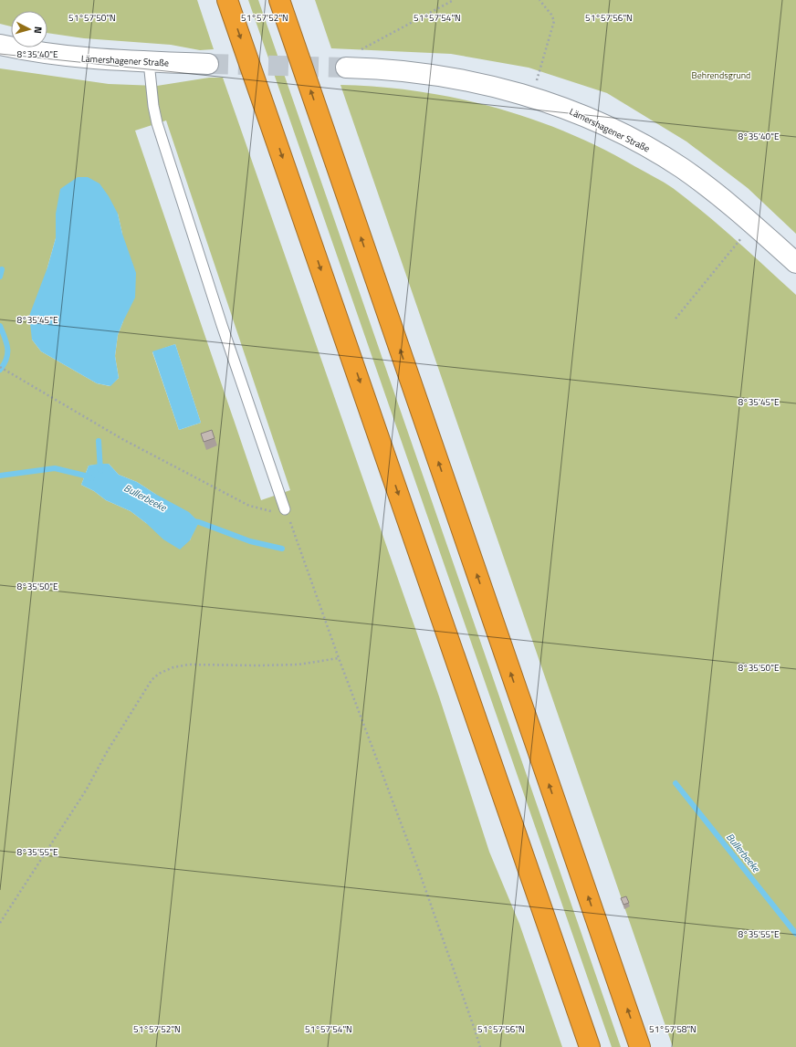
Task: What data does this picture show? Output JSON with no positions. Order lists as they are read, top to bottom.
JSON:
{
  "streets": {
    "main road": ["Lämershagener Straße"]
  },
  "water": ["Bullerbeeke"],
  "parks": ["Behrendsgrund"],
  "north": "right",
  "coordinates": [
    "51°57'50\"N",
    "51°57'52\"N",
    "51°57'54\"N",
    "51°57'56\"N",
    "8°35'40\"E",
    "8°35'45\"E",
    "8°35'50\"E",
    "8°35'55\"E",
    "51°57'58\"N"
  ]
}
